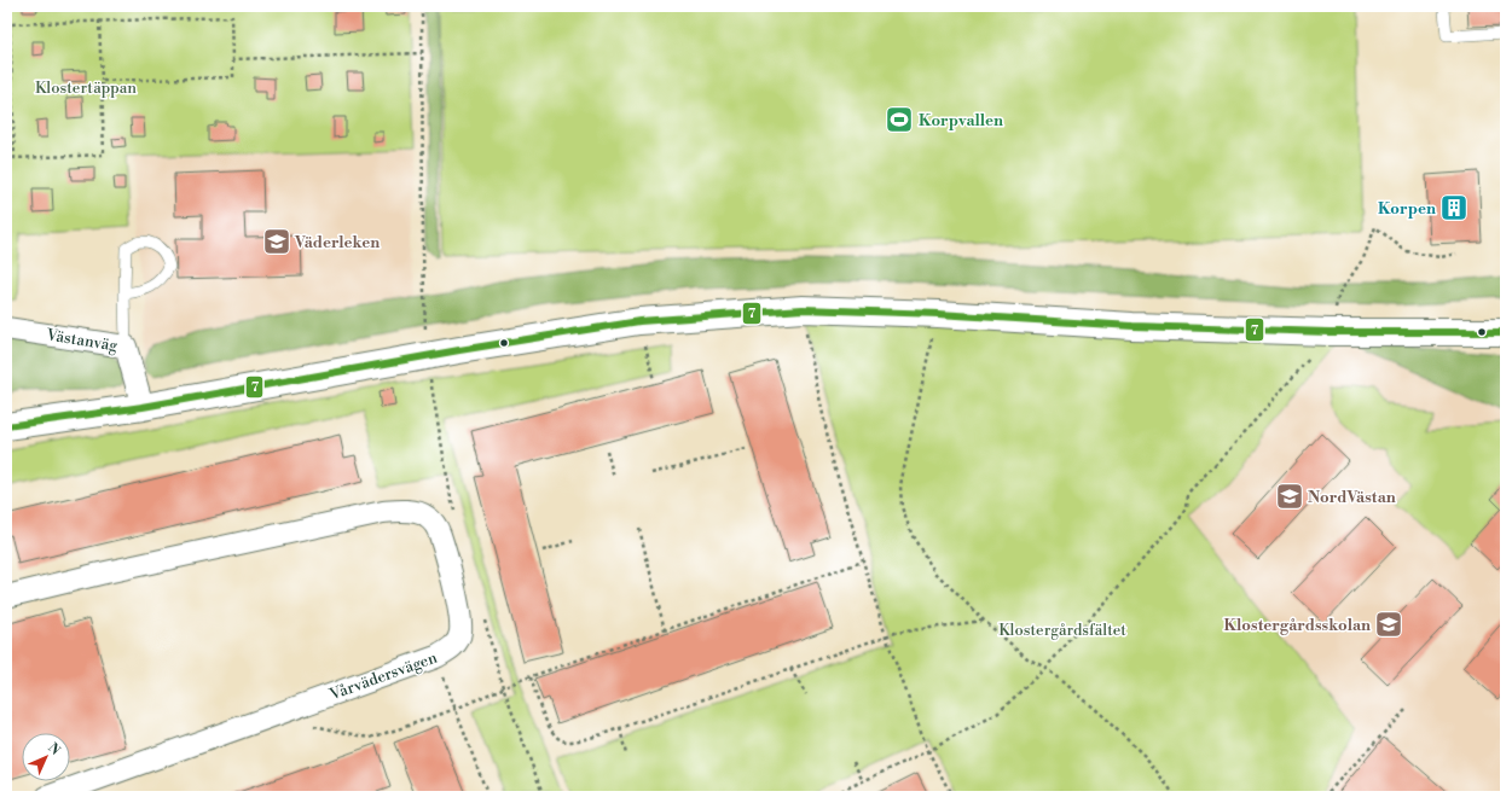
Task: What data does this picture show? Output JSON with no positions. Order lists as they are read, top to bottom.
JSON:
{
  "streets": {
    "street": ["Västanväg", "Vårvädersvägen"]
  },
  "parks": ["Klostertäppan", "Klostergårdsfältet"],
  "places": {
    "sports": ["Korpvallen"],
    "building": ["Korpen"],
    "school or university": ["Väderleken", "NordVästan", "Klostergårdsskolan"]
  },
  "lines": ["transit line 7"],
  "north": "top right"
}
